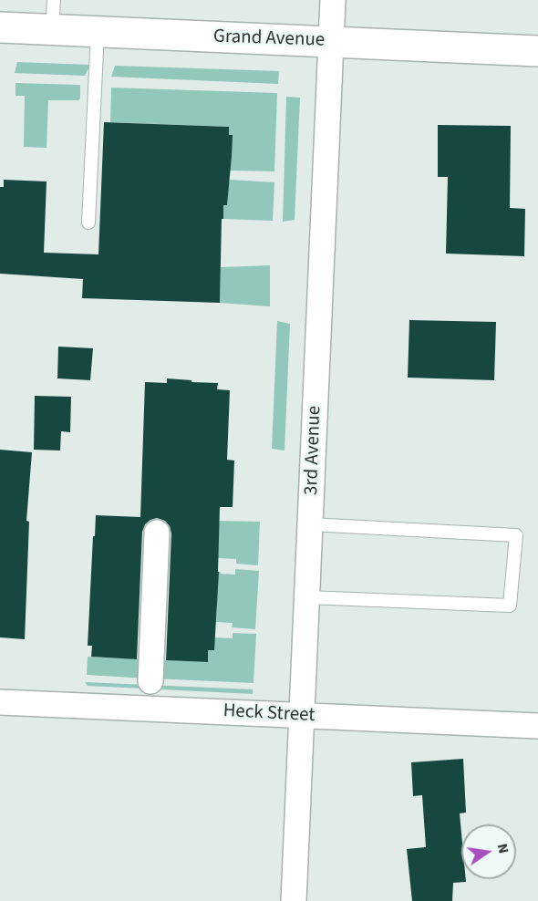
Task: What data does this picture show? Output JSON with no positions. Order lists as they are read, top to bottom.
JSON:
{
  "streets": {
    "street": ["Grand Avenue", "3rd Avenue", "Heck Street"]
  },
  "crossings": [
    ["Grand Avenue", "3rd Avenue"],
    ["3rd Avenue", "Heck Street"]
  ],
  "north": "right"
}
